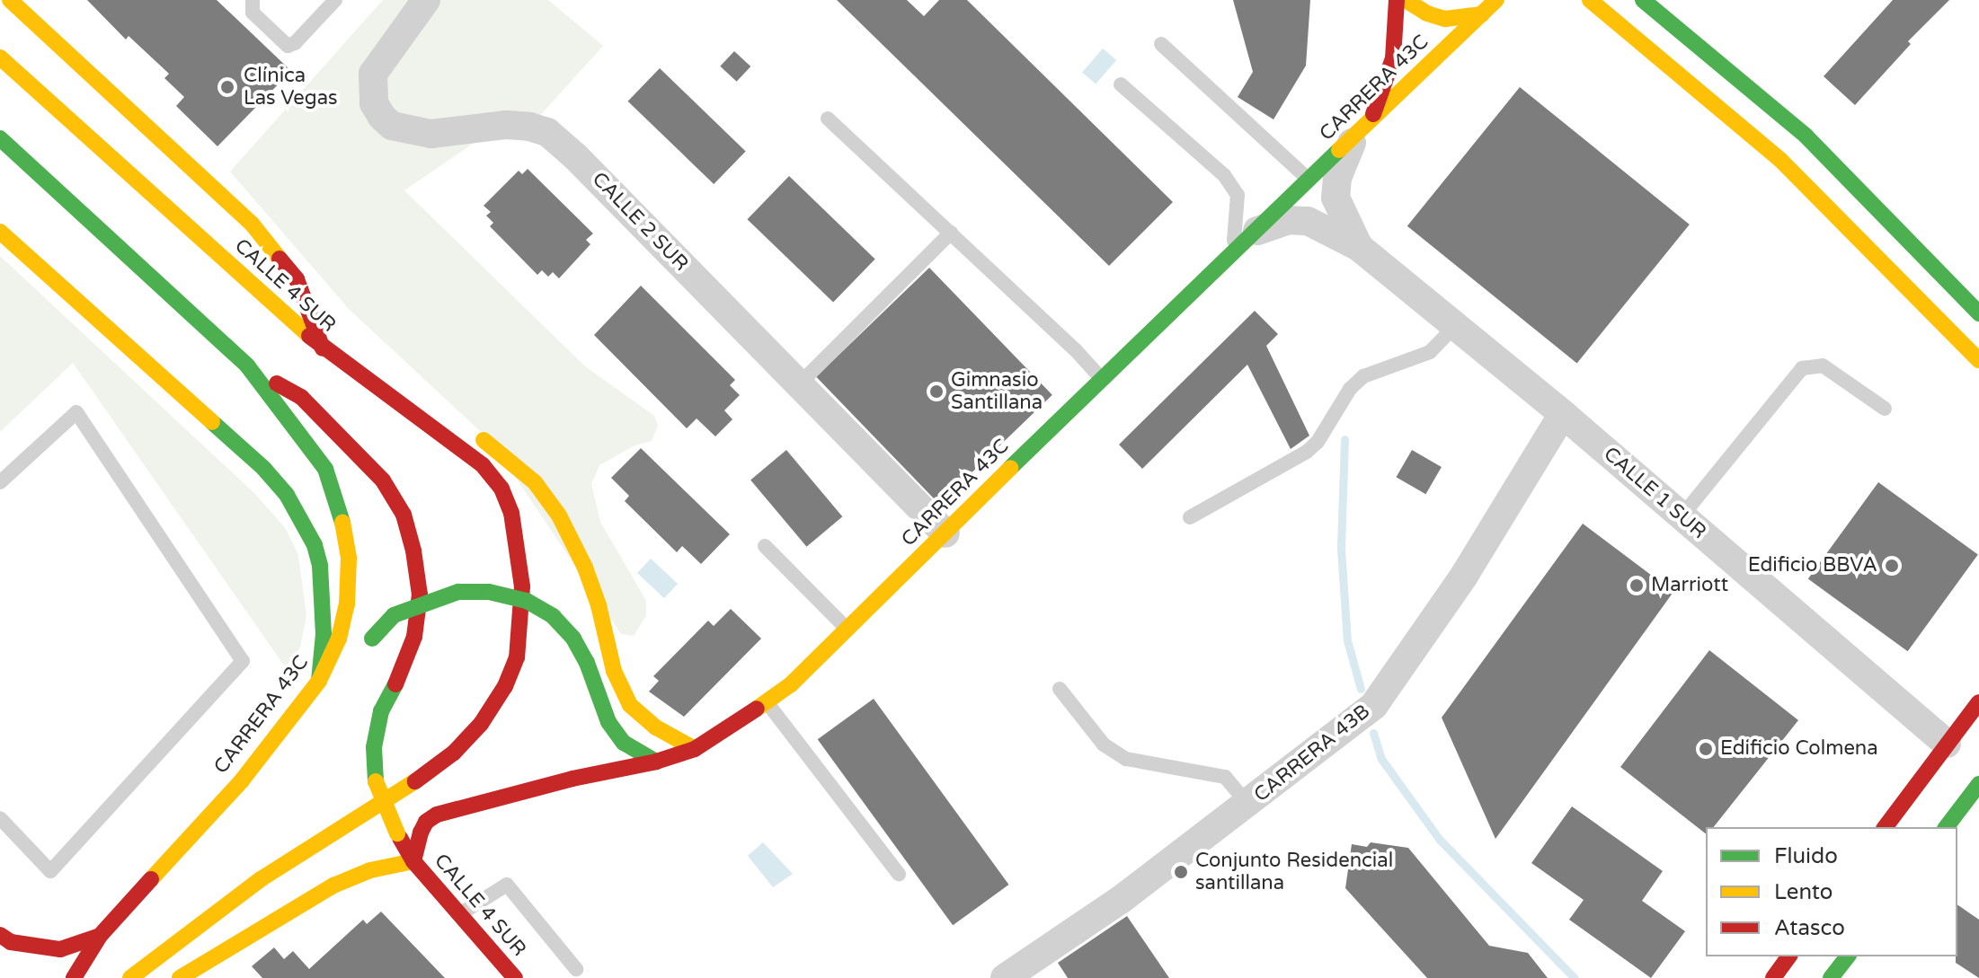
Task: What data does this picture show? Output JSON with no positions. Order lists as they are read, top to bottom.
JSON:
{
  "streets": {
    "main road": ["CARRERA 43C", "CALLE 4 SUR", "CALLE 1 SUR"],
    "street": ["CALLE 2 SUR", "CARRERA 43B"]
  },
  "crossings": [
    ["CARRERA 43C", "CALLE 2 SUR"],
    ["CARRERA 43C", "CALLE 4 SUR"],
    ["CARRERA 43C", "CALLE 1 SUR"],
    ["CALLE 1 SUR", "CARRERA 43B"]
  ],
  "places": [
    "Clínica Las Vegas",
    "Gimnasio Santillana",
    "Edificio BBVA",
    "Marriott",
    "Edificio Colmena",
    "Conjunto Residencial santillana"
  ],
  "legend": ["Fluido", "Lento", "Atasco"]
}
